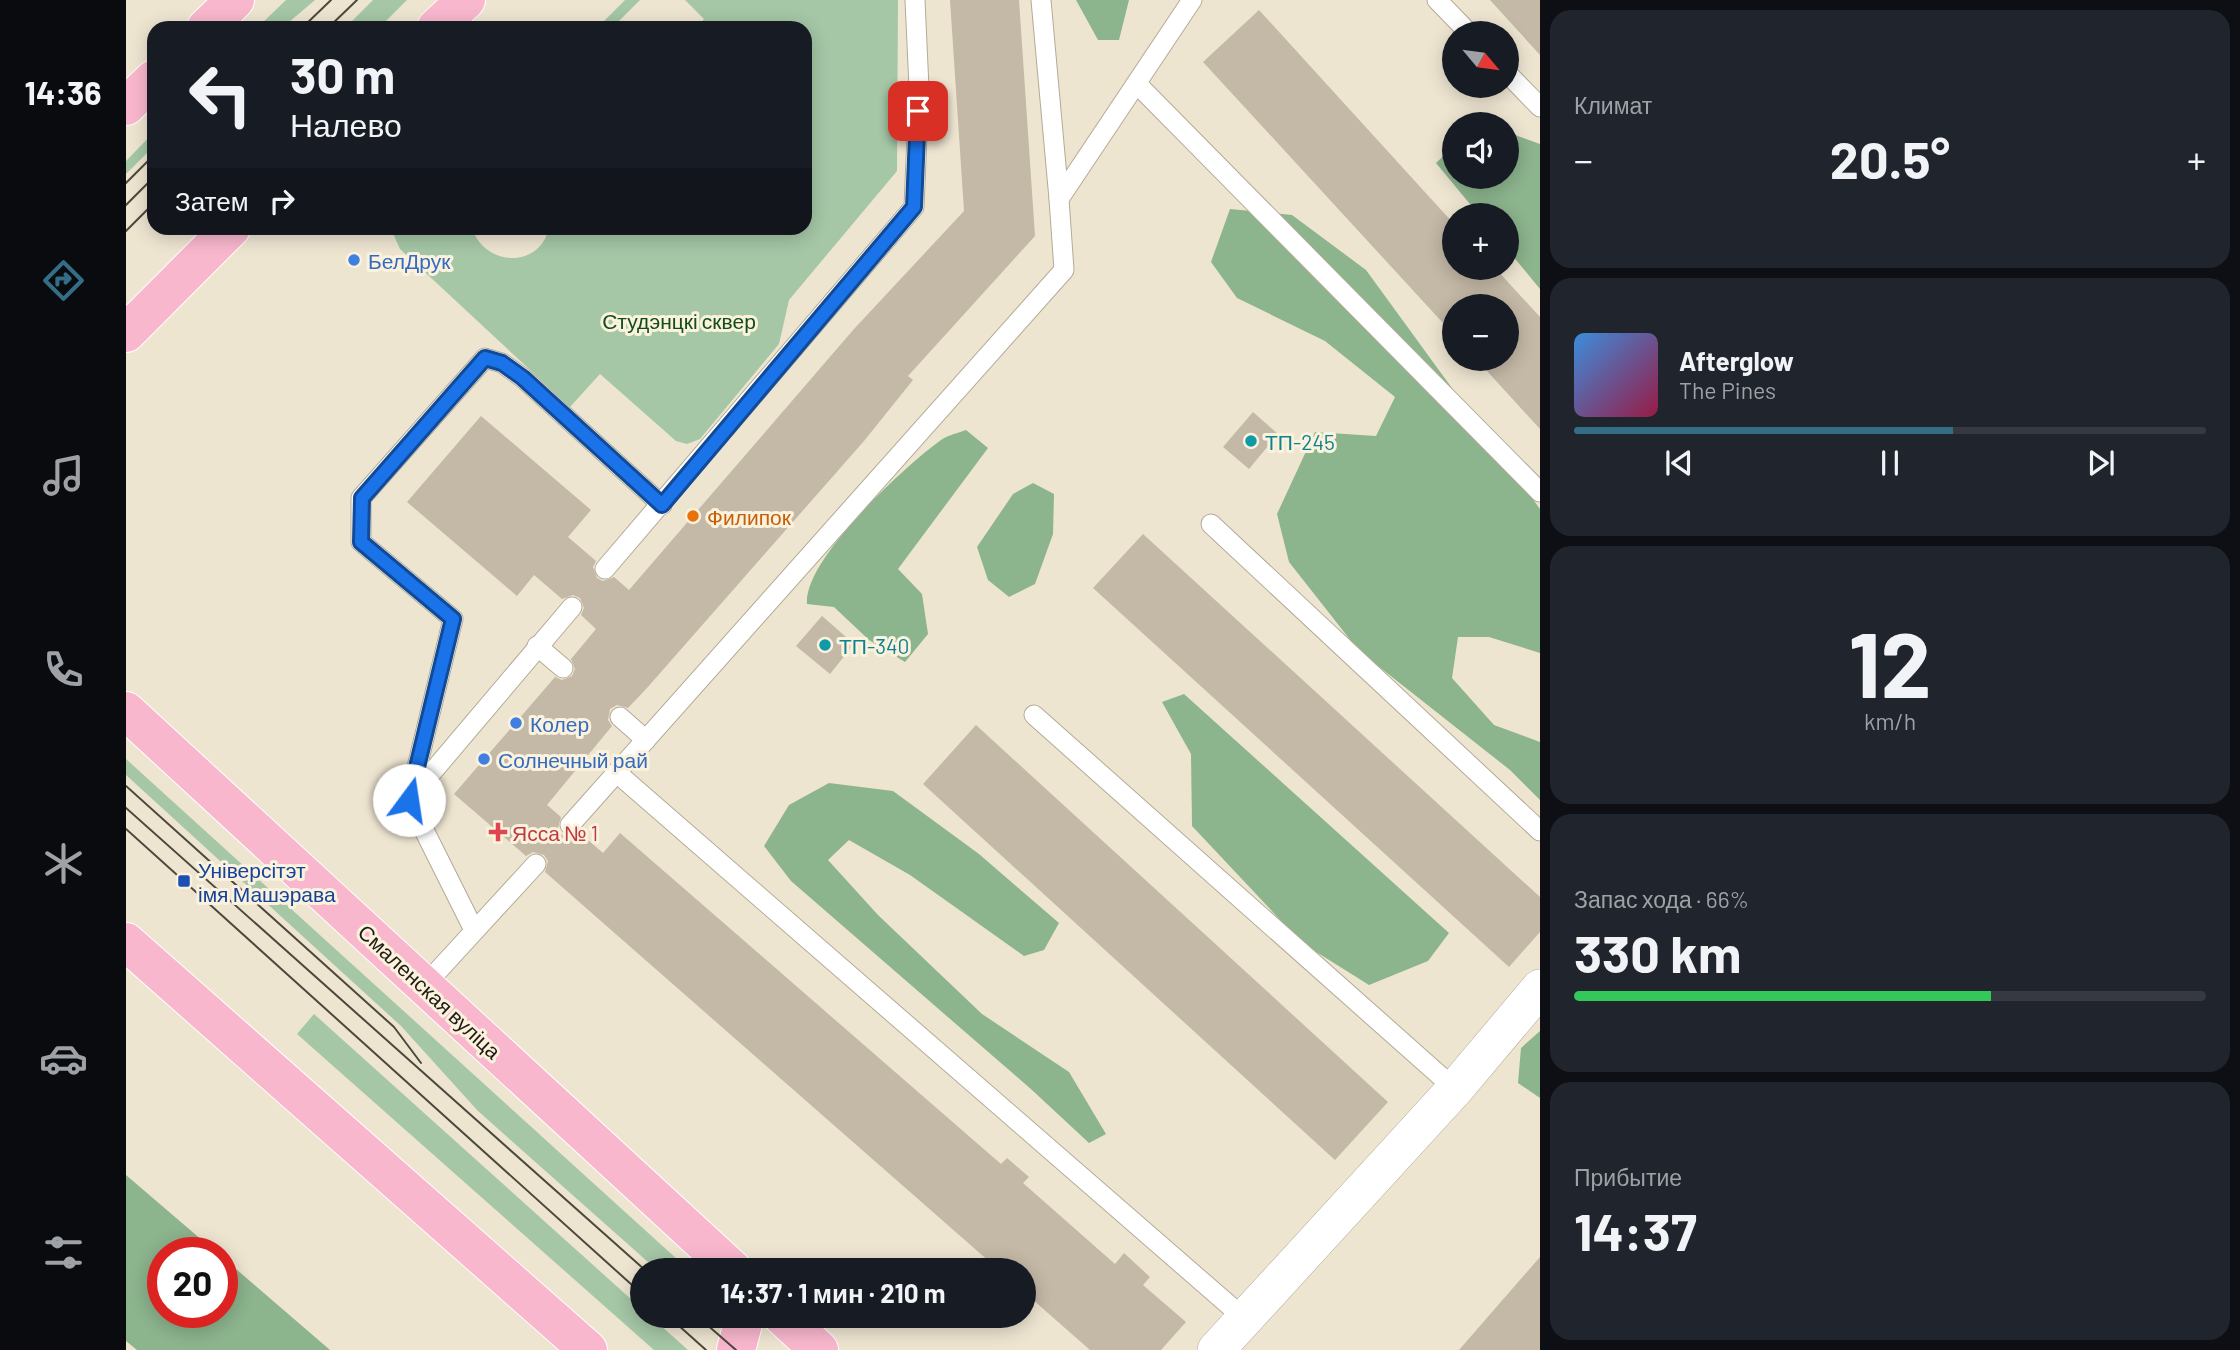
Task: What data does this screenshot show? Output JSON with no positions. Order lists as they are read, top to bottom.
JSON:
{
  "streets": {
    "main road": ["Смаленская вуліца"]
  },
  "parks": ["Студэнцкі сквер"],
  "places": {
    "other": [
      "БелДрук",
      "ТП-245",
      "Филипок",
      "ТП-340",
      "Колер",
      "Солнечный рай"
    ],
    "health": ["Ясса № 1"],
    "transit": ["Універсітэт імя Машэрава"]
  },
  "north": "bottom right",
  "page": {
    "tabs": "14:36",
    "tile": [
      "Климат",
      ["12", "km/h"],
      ["Запас хода · 66%", "330 km"],
      ["Прибытие", "14:37"]
    ],
    "map_buttons": ["+", "−"],
    "turn": ["30 m", "Налево"],
    "heat": ["−", "20.5°", "+"],
    "then": "Затем",
    "song": ["Afterglow", "The Pines"],
    "limit": "20",
    "trip": "14:37 · 1 мин · 210 m"
  }
}
